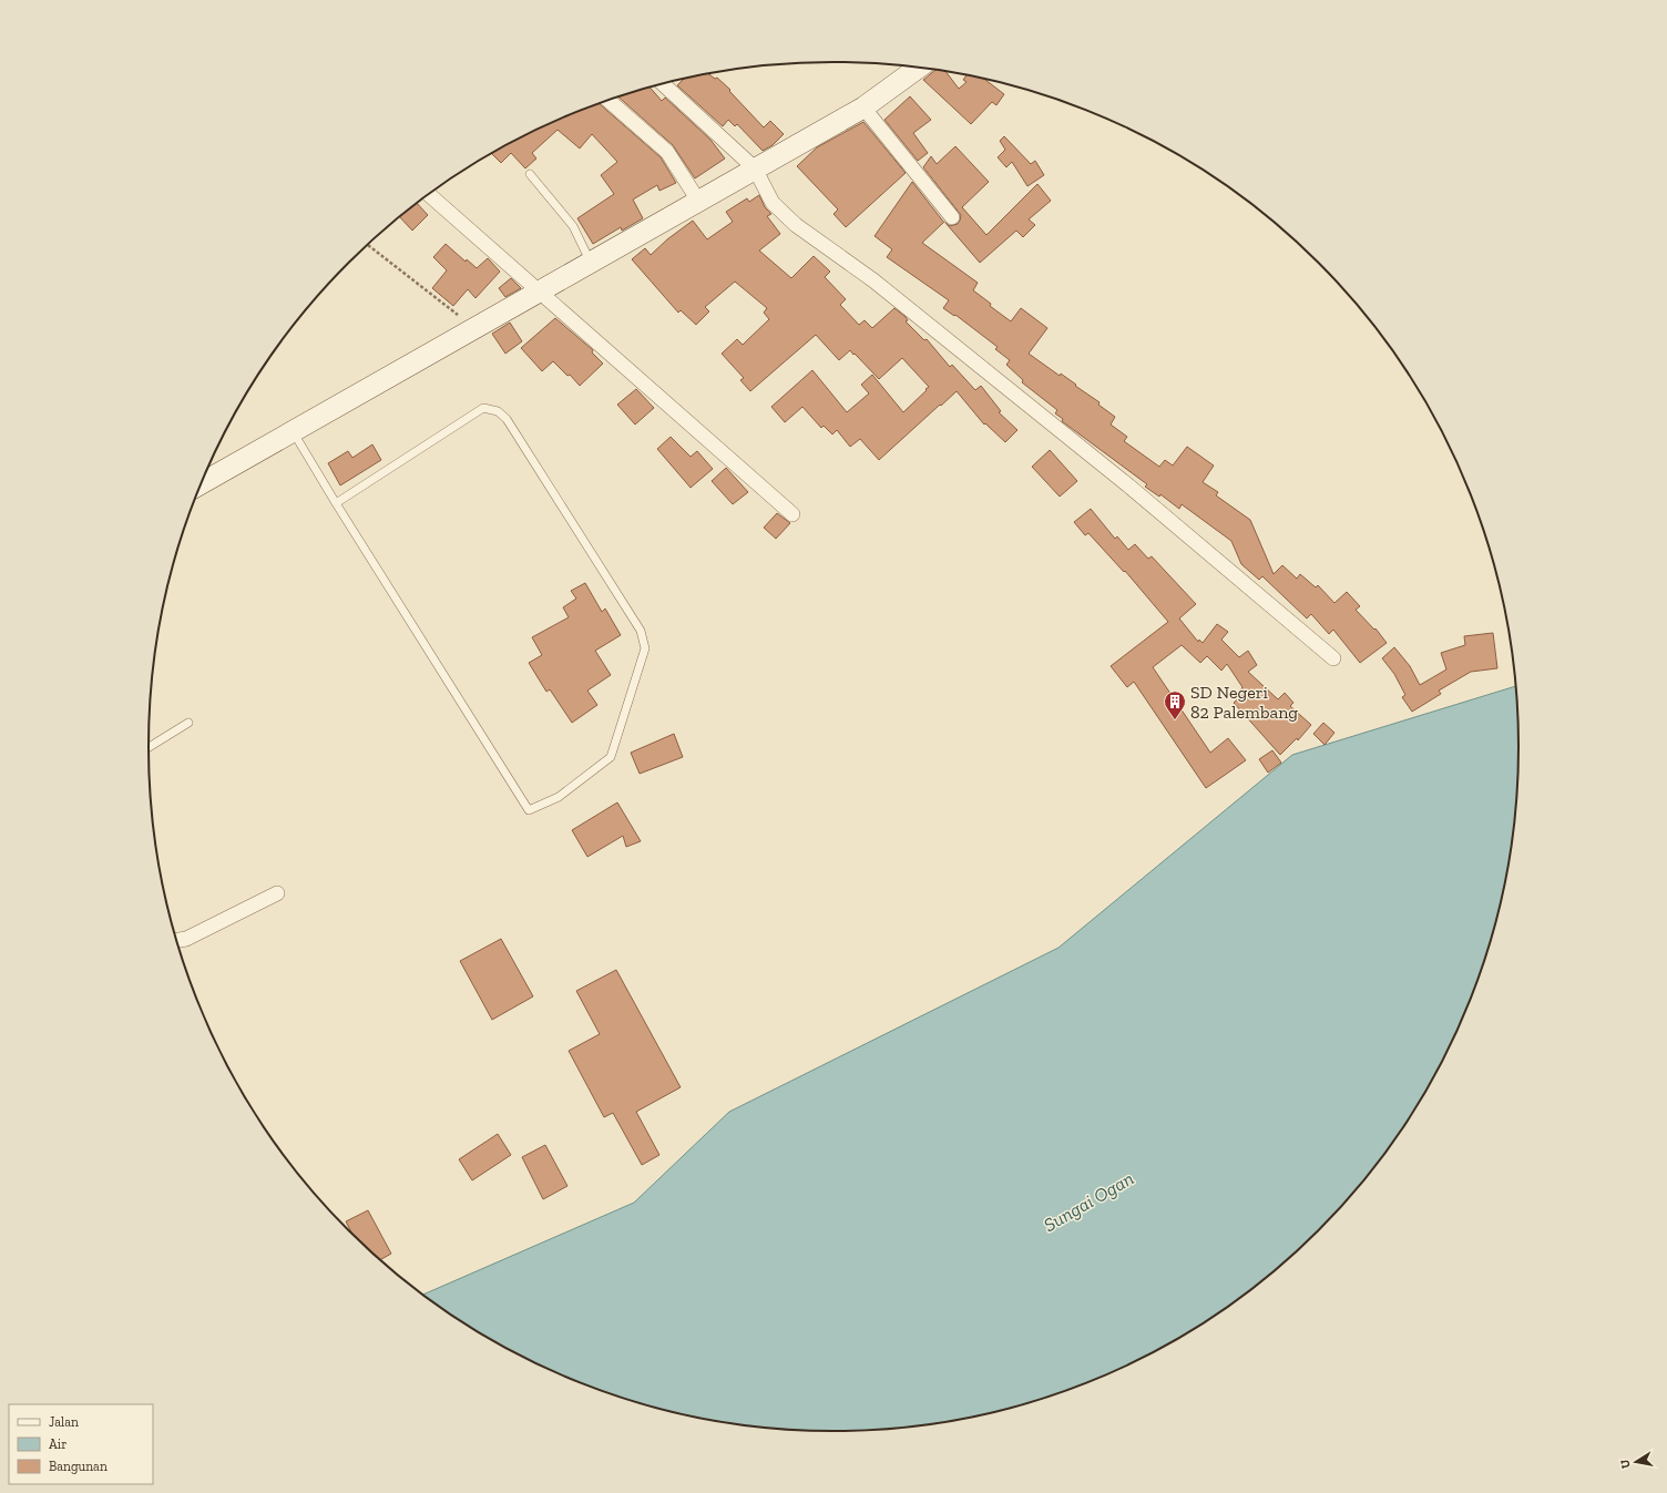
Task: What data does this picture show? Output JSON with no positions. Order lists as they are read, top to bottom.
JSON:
{
  "water": ["Sungai Ogan"],
  "places": {
    "building": ["SD Negeri 82 Palembang"]
  },
  "legend": ["Jalan", "Air", "Bangunan"],
  "north": "left"
}
